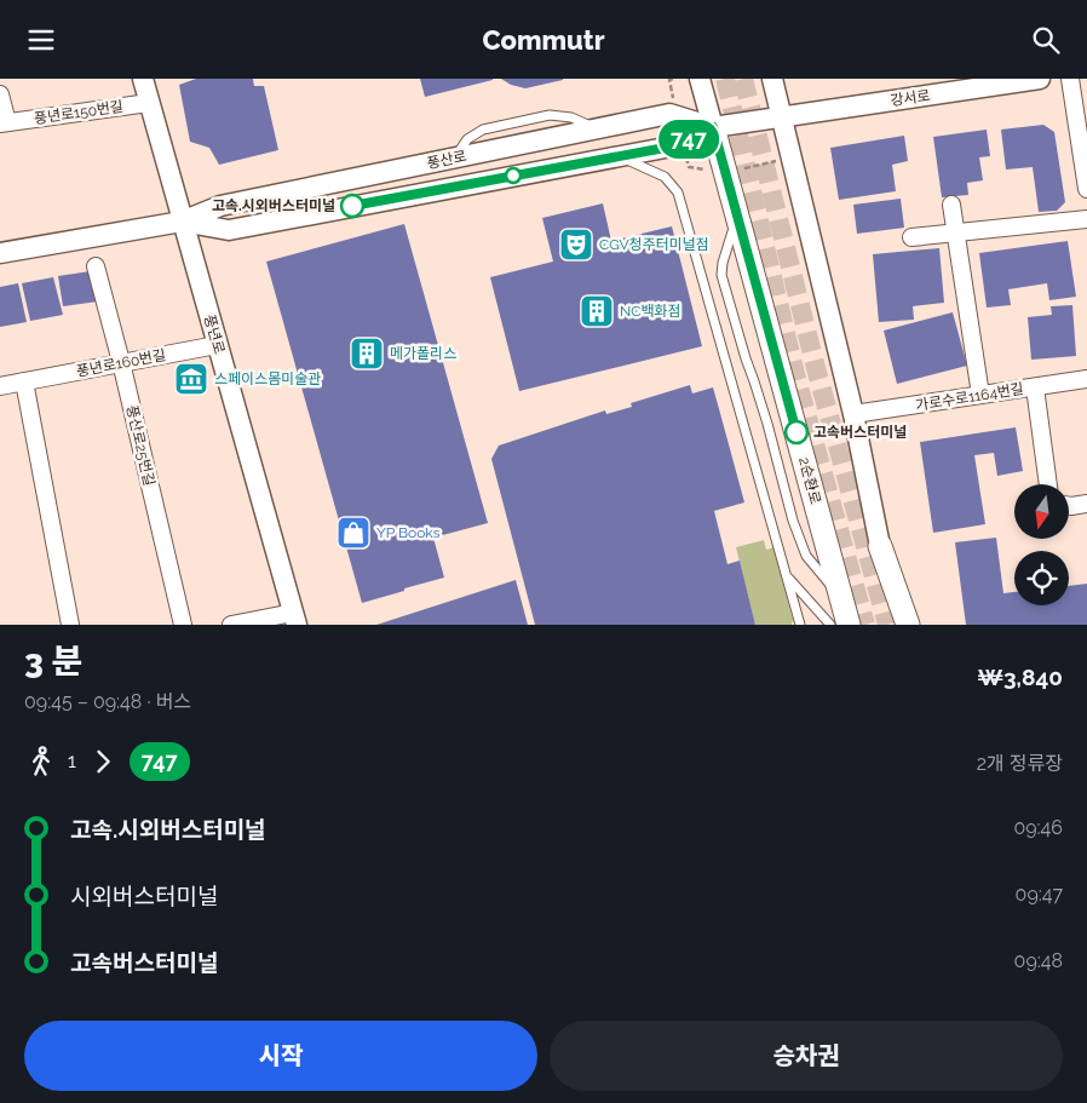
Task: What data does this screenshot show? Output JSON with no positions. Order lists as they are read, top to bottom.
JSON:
{
  "streets": {
    "main road": ["2순환로"],
    "street": [
      "강서로",
      "풍년로150번길",
      "풍산로",
      "풍년로",
      "풍년로160번길",
      "가로수로1164번길",
      "풍산로25번길"
    ]
  },
  "crossings": [
    ["강서로", "풍산로"],
    ["풍년로150번길", "풍년로"],
    ["풍산로", "풍년로"],
    ["풍산로", "2순환로"],
    ["풍년로", "풍년로160번길"],
    ["풍년로160번길", "풍산로25번길"]
  ],
  "places": {
    "other": ["고속.시외버스터미널", "고속버스터미널"],
    "theatre": ["CGV청주터미널점"],
    "building": ["NC백화점", "메가폴리스"],
    "museum": ["스페이스몸미술관"],
    "shop": ["YP Books"]
  },
  "lines": ["bus line 747"],
  "north": "bottom",
  "page": {
    "header": "Commutr",
    "on_map": "747",
    "heading": ["3 분", "09:45 – 09:48 · 버스", "₩3,840"],
    "legs": ["1", "747", "2개 정류장"],
    "list": [
      {
        "name": "고속.시외버스터미널",
        "value": "09:46"
      },
      {
        "name": "시외버스터미널",
        "value": "09:47"
      },
      {
        "name": "고속버스터미널",
        "value": "09:48"
      }
    ],
    "buttons": ["시작", "승차권"]
  }
}
